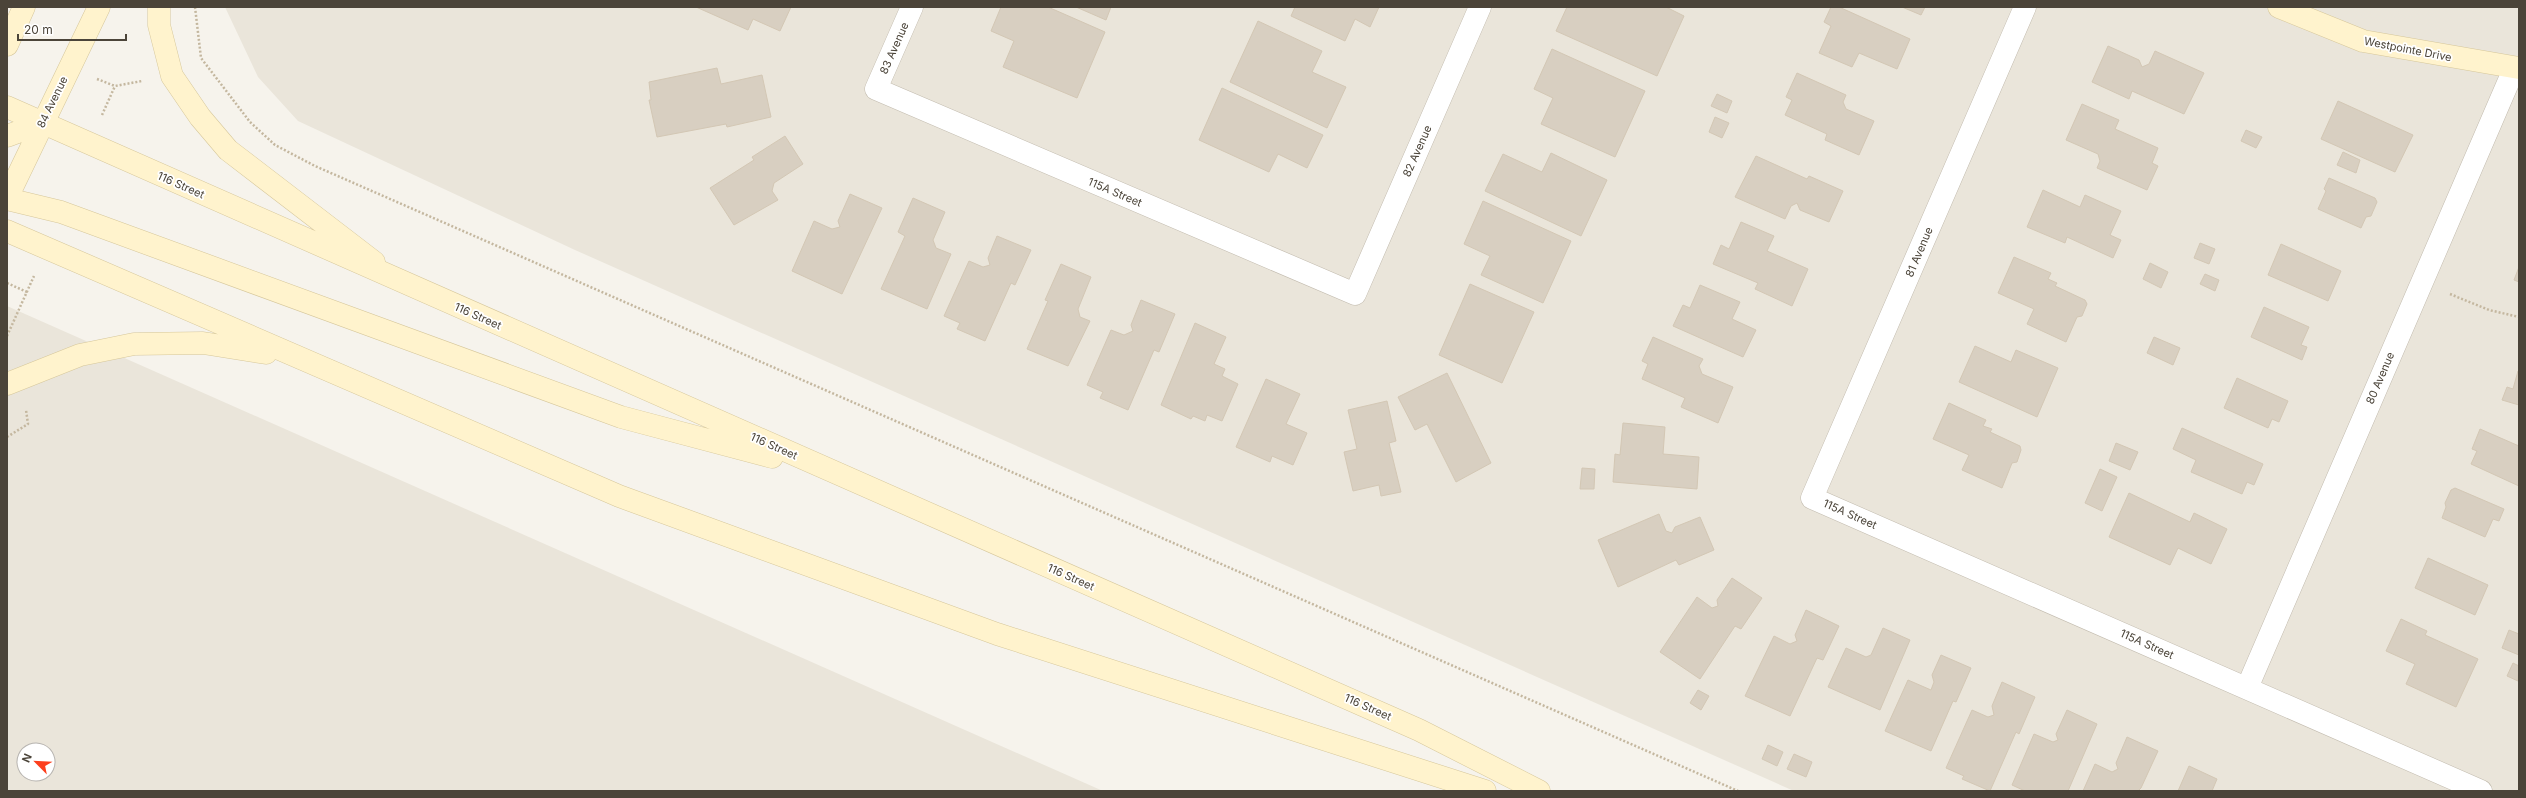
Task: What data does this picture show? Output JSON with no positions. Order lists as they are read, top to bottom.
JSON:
{
  "streets": {
    "main road": ["Westpointe Drive", "84 Avenue", "116 Street"],
    "street": [
      "83 Avenue",
      "82 Avenue",
      "115A Street",
      "81 Avenue",
      "80 Avenue"
    ]
  },
  "crossings": [
    ["83 Avenue", "115A Street"],
    ["Westpointe Drive", "80 Avenue"],
    ["84 Avenue", "116 Street"],
    ["82 Avenue", "115A Street"],
    ["115A Street", "81 Avenue"],
    ["115A Street", "80 Avenue"]
  ],
  "scale_bar": "20 m",
  "north": "top left"
}
